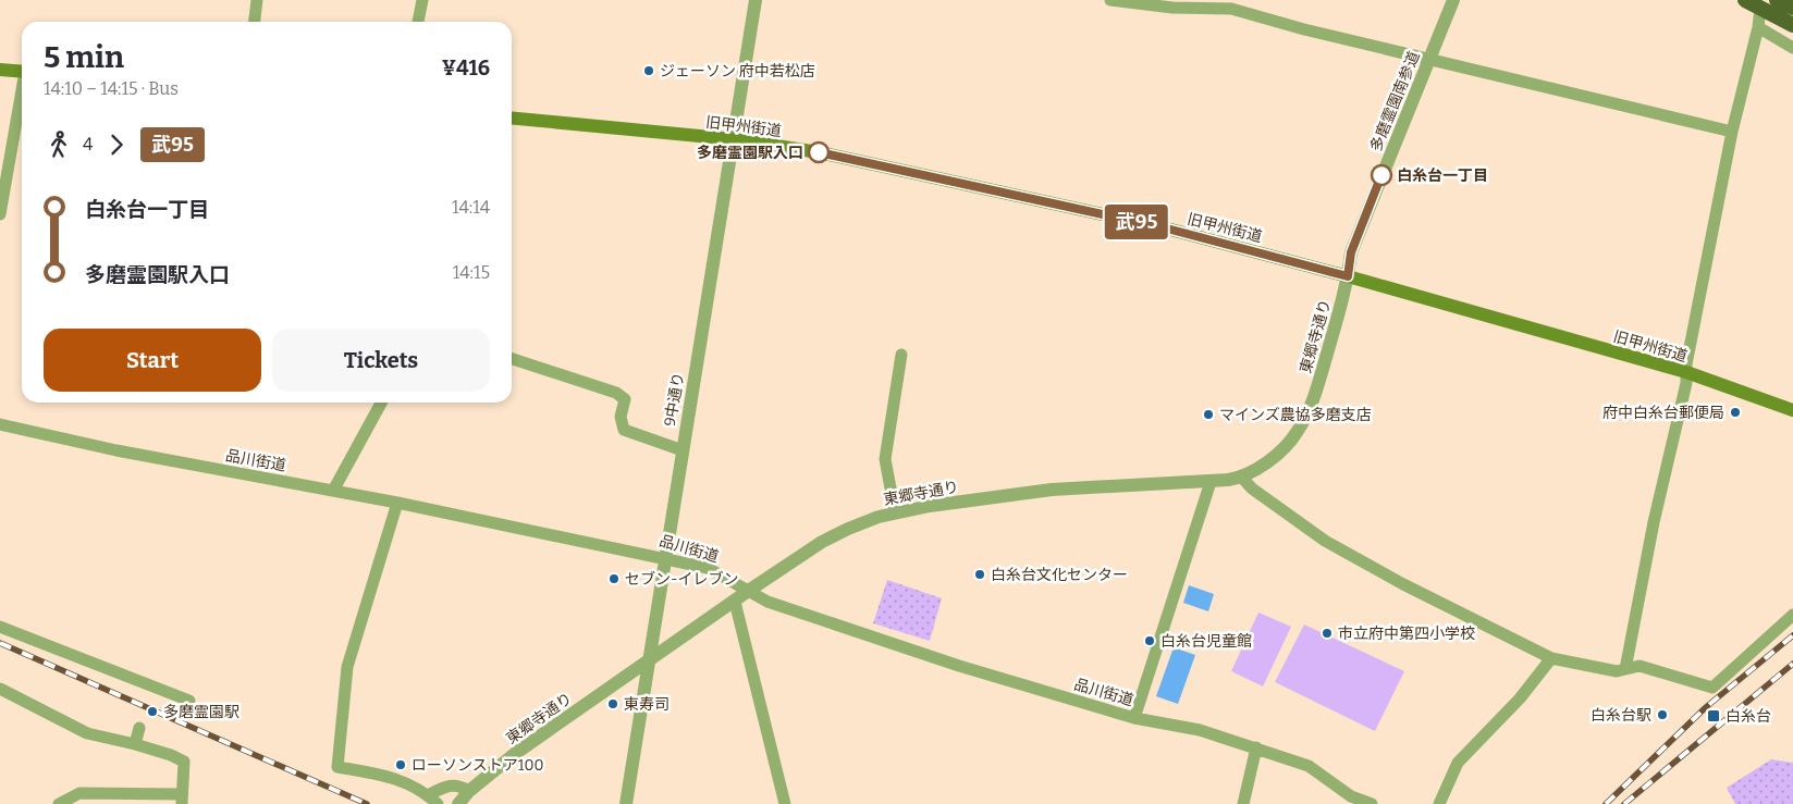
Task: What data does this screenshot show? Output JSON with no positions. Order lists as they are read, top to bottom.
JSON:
{
  "streets": {
    "main road": ["旧甲州街道"],
    "street": [
      "多磨霊園南参道",
      "東郷寺通り",
      "9中通り",
      "品川街道"
    ]
  },
  "crossings": [
    ["多磨霊園南参道", "旧甲州街道"],
    ["多磨霊園南参道", "東郷寺通り"],
    ["旧甲州街道", "東郷寺通り"],
    ["旧甲州街道", "9中通り"],
    ["東郷寺通り", "9中通り"],
    ["東郷寺通り", "品川街道"],
    ["9中通り", "品川街道"]
  ],
  "places": {
    "other": [
      "ジェーソン 府中若松店",
      "多磨霊園駅入口",
      "白糸台一丁目",
      "府中白糸台郵便局",
      "マインズ農協多磨支店",
      "白糸台文化センター",
      "セブン-イレブン",
      "市立府中第四小学校",
      "白糸台児童館",
      "東寿司",
      "多磨霊園駅",
      "白糸台駅",
      "ローソンストア100"
    ],
    "transit": ["白糸台"]
  },
  "lines": ["bus line 武95"],
  "page": {
    "on_map": "武95",
    "heading": ["5 min", "14:10 – 14:15 · Bus", "¥416"],
    "legs": ["4", "武95"],
    "list": [
      {
        "name": "白糸台一丁目",
        "value": "14:14"
      },
      {
        "name": "多磨霊園駅入口",
        "value": "14:15"
      }
    ],
    "buttons": ["Start", "Tickets"]
  }
}
